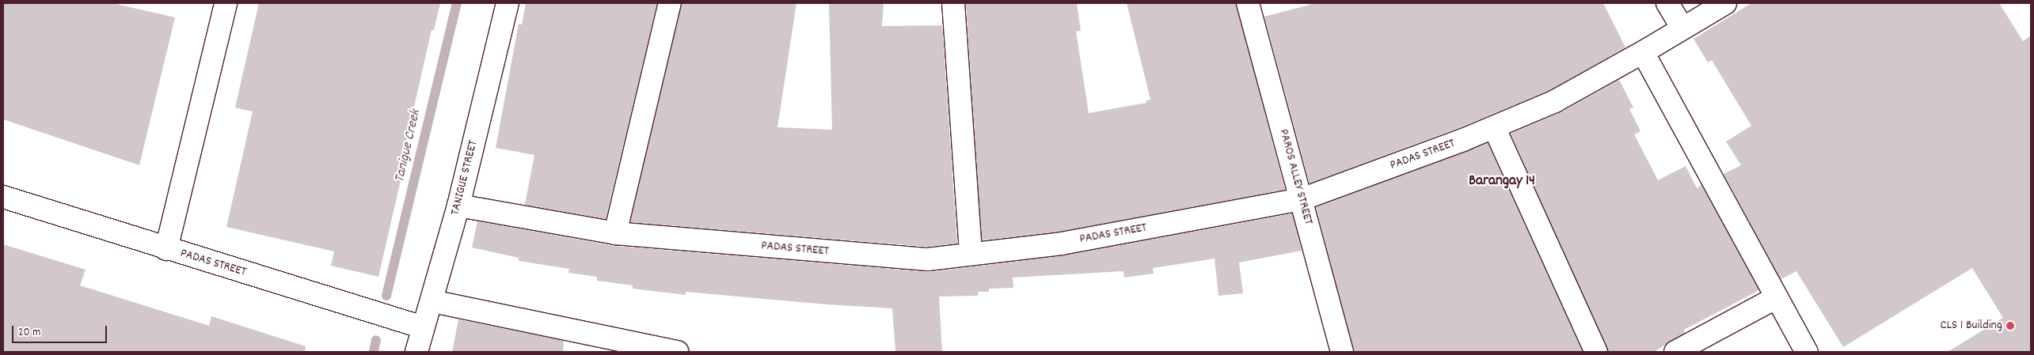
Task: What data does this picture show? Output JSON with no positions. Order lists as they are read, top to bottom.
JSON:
{
  "streets": {
    "street": ["PADAS STREET", "PAROS ALLEY STREET", "TANIGUE STREET"]
  },
  "crossings": [
    ["PADAS STREET", "PAROS ALLEY STREET"],
    ["PADAS STREET", "TANIGUE STREET"]
  ],
  "districts": ["Barangay 14"],
  "water": ["Tanigue Creek"],
  "places": ["CLS 1 Building"],
  "scale_bar": "20 m"
}
